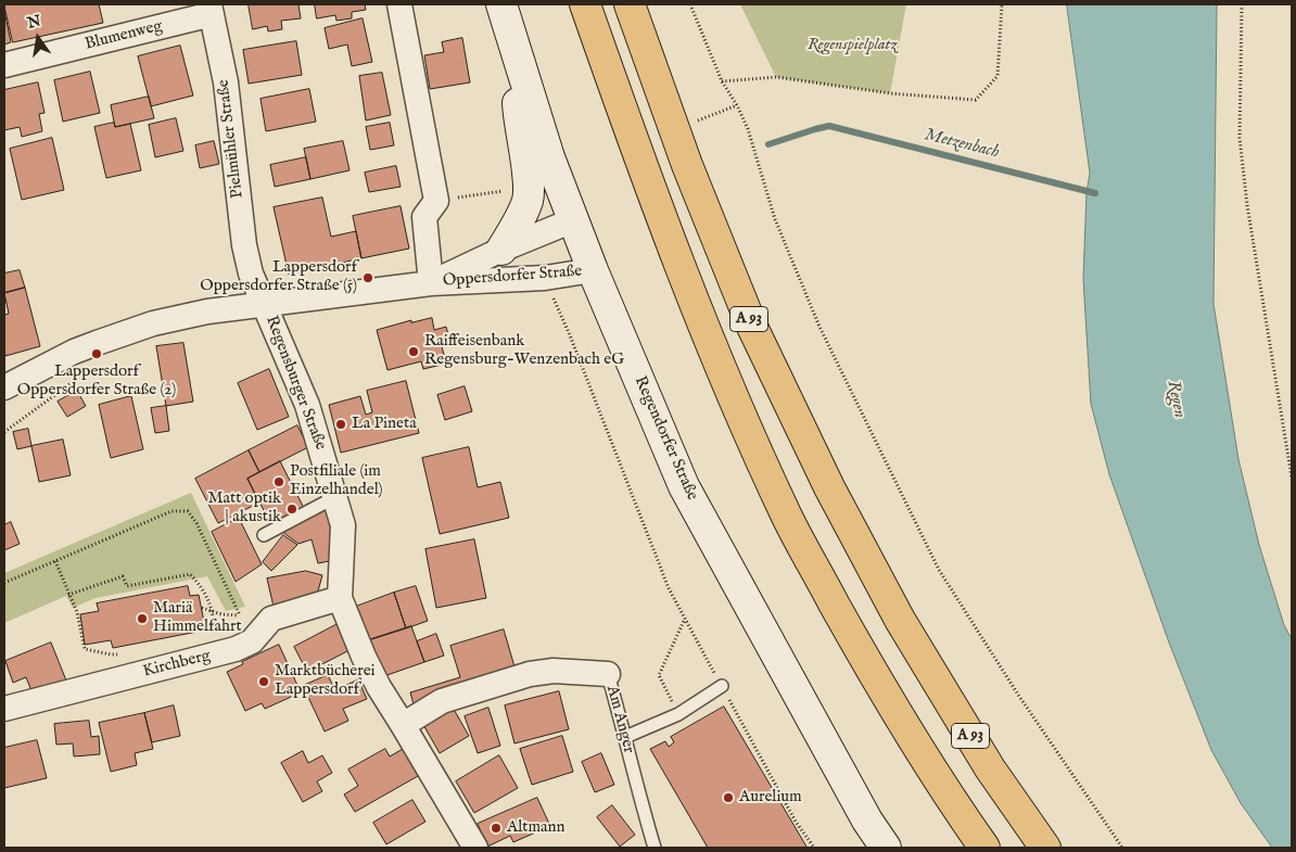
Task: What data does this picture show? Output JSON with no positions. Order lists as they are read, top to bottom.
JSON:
{
  "streets": {
    "highway": ["A 93"],
    "street": [
      "Blumenweg",
      "Pielmühler Straße",
      "Oppersdorfer Straße",
      "Regensburger Straße",
      "Regendorfer Straße",
      "Kirchberg",
      "Am Anger"
    ]
  },
  "crossings": [
    ["Blumenweg", "Pielmühler Straße"],
    ["Pielmühler Straße", "Regensburger Straße"],
    ["Oppersdorfer Straße", "Regensburger Straße"],
    ["Oppersdorfer Straße", "Regendorfer Straße"],
    ["Regensburger Straße", "Kirchberg"],
    ["Regensburger Straße", "Am Anger"]
  ],
  "water": ["Metzenbach", "Regen"],
  "parks": ["Regenspielplatz"],
  "places": [
    "Lappersdorf Oppersdorfer Straße (5)",
    "Raiffeisenbank Regensburg-Wenzenbach eG",
    "Lappersdorf Oppersdorfer Straße (2)",
    "La Pineta",
    "Postfiliale (im Einzelhandel)",
    "Matt optik | akustik",
    "Mariä Himmelfahrt",
    "Marktbücherei Lappersdorf",
    "Aurelium",
    "Altmann"
  ],
  "north": "top"
}
